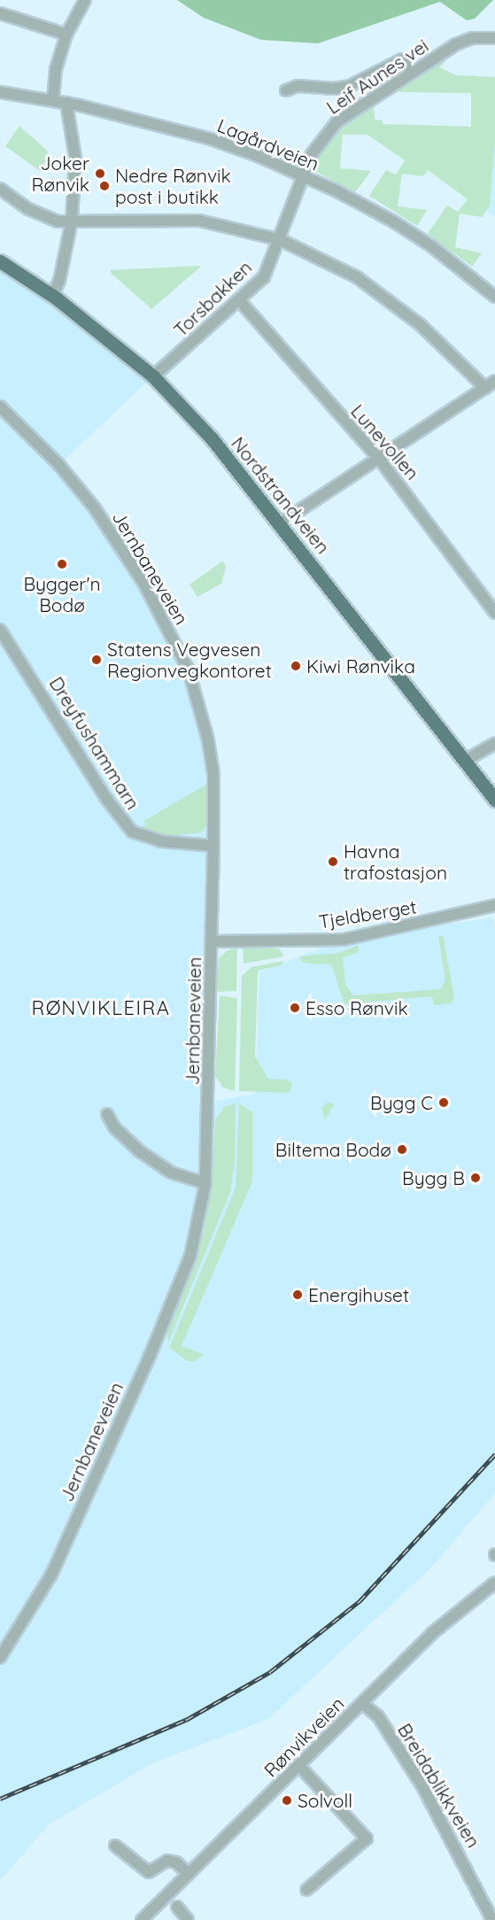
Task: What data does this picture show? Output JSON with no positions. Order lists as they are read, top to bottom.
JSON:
{
  "streets": {
    "main road": ["Nordstrandveien"],
    "street": [
      "Leif Aunes vei",
      "Lagårdveien",
      "Torsbakken",
      "Lunevollen",
      "Jernbaneveien",
      "Dreyfushammarn",
      "Tjeldberget",
      "Rønvikveien",
      "Breidablikkveien"
    ]
  },
  "crossings": [
    ["Leif Aunes vei", "Lagårdveien"],
    ["Leif Aunes vei", "Torsbakken"],
    ["Lagårdveien", "Torsbakken"],
    ["Torsbakken", "Lunevollen"],
    ["Torsbakken", "Nordstrandveien"],
    ["Jernbaneveien", "Dreyfushammarn"],
    ["Jernbaneveien", "Tjeldberget"],
    ["Rønvikveien", "Breidablikkveien"]
  ],
  "districts": ["RØNVIKLEIRA"],
  "places": [
    "Joker Rønvik",
    "Nedre Rønvik post i butikk",
    "Bygger'n Bodø",
    "Statens Vegvesen Regionvegkontoret",
    "Kiwi Rønvika",
    "Havna trafostasjon",
    "Esso Rønvik",
    "Bygg C",
    "Biltema Bodø",
    "Bygg B",
    "Energihuset",
    "Solvoll"
  ]
}
